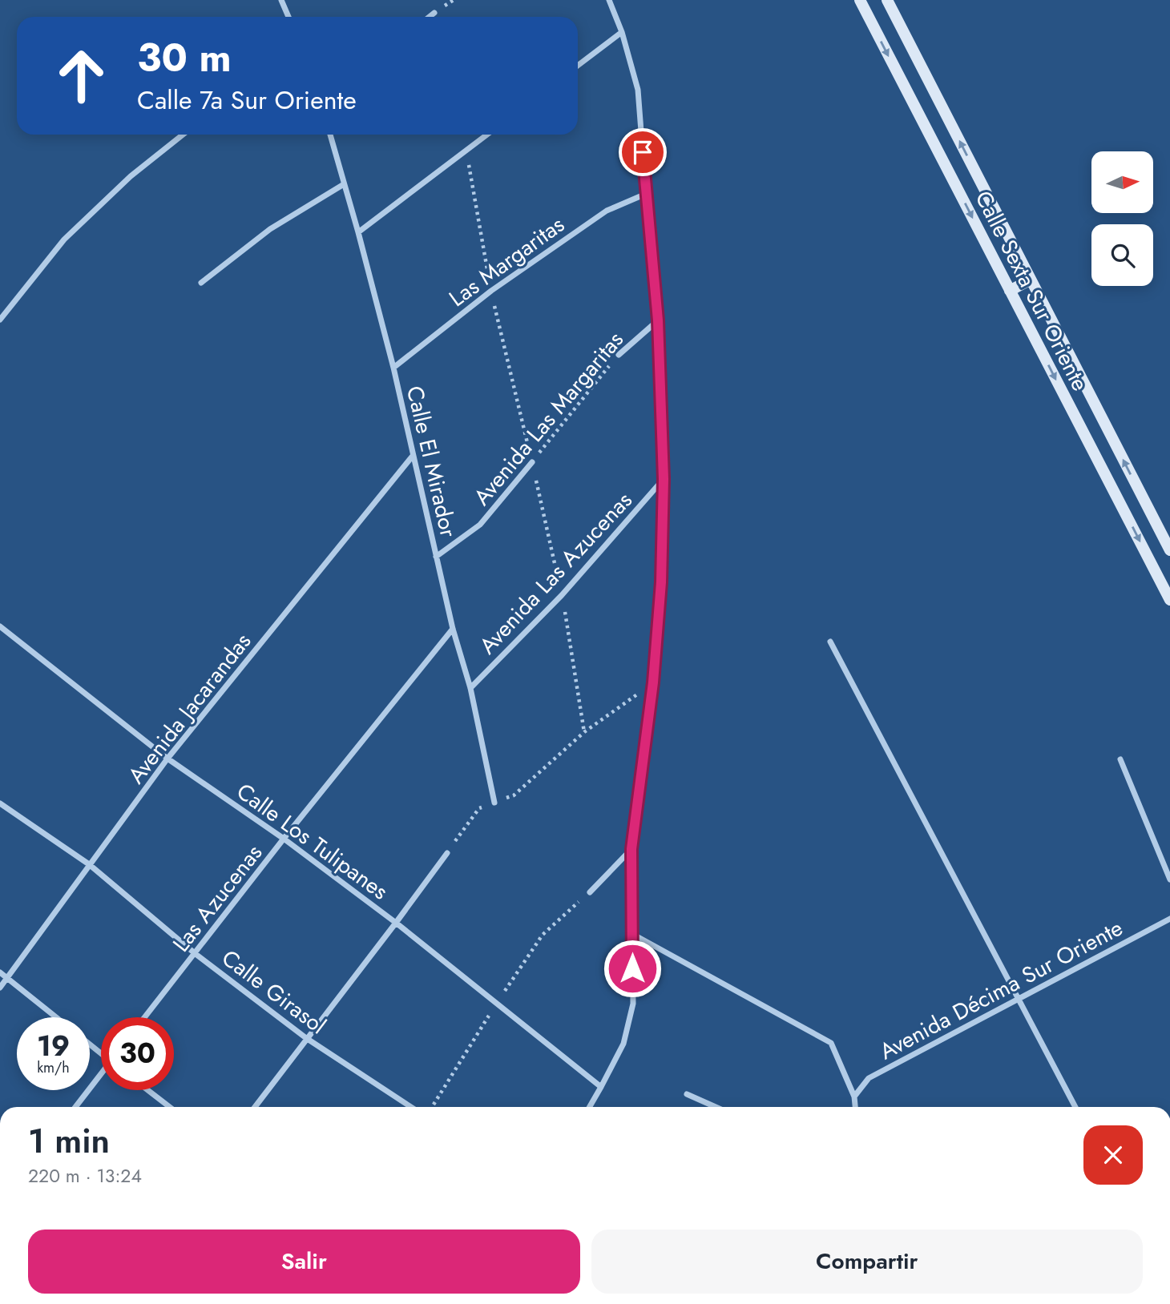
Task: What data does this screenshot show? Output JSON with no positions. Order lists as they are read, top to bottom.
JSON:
{
  "streets": {
    "main road": ["Calle Sexta Sur Oriente"],
    "street": [
      "Las Margaritas",
      "Avenida Las Margaritas",
      "Calle El Mirador",
      "Avenida Las Azucenas",
      "Avenida Jacarandas",
      "Calle Los Tulipanes",
      "Las Azucenas",
      "Avenida Décima Sur Oriente",
      "Calle Girasol"
    ]
  },
  "crossings": [
    ["Las Margaritas", "Calle El Mirador"],
    ["Avenida Las Margaritas", "Calle El Mirador"],
    ["Calle El Mirador", "Avenida Las Azucenas"],
    ["Calle El Mirador", "Avenida Jacarandas"],
    ["Calle El Mirador", "Las Azucenas"],
    ["Avenida Jacarandas", "Calle Los Tulipanes"],
    ["Avenida Jacarandas", "Calle Girasol"],
    ["Calle Los Tulipanes", "Las Azucenas"],
    ["Las Azucenas", "Calle Girasol"]
  ],
  "north": "right",
  "page": {
    "turn": ["30 m", "Calle 7a Sur Oriente"],
    "speed": "19 km/h",
    "limit": "30",
    "heading": ["1 min", "220 m · 13:24"],
    "buttons": ["Salir", "Compartir"]
  }
}
